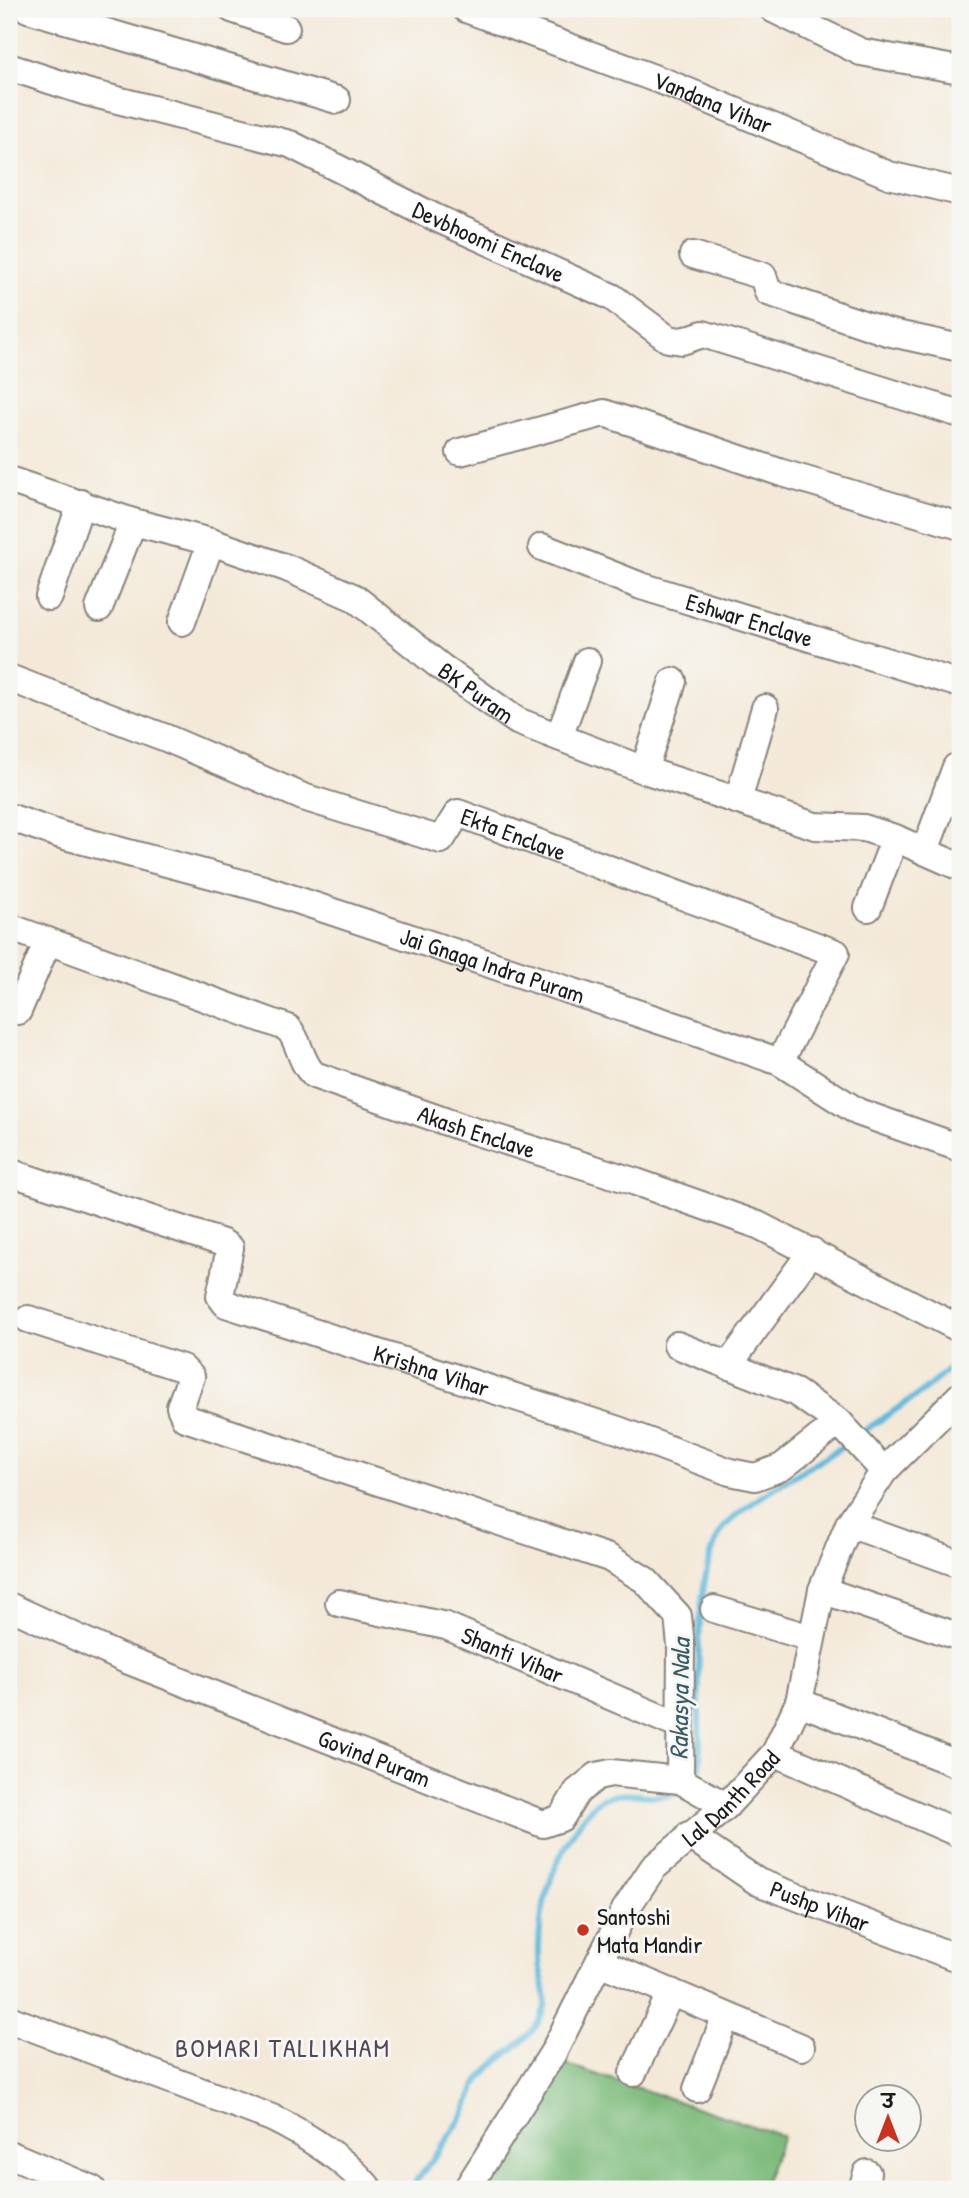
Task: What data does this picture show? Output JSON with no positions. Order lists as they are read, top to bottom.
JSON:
{
  "streets": {
    "street": [
      "Vandana Vihar",
      "Devbhoomi Enclave",
      "Eshwar Enclave",
      "BK Puram",
      "Ekta Enclave",
      "Jai Gnaga Indra Puram",
      "Akash Enclave",
      "Krishna Vihar",
      "Shanti Vihar",
      "Govind Puram",
      "Lal Danth Road",
      "Pushp Vihar"
    ]
  },
  "crossings": [
    ["Ekta Enclave", "Jai Gnaga Indra Puram"],
    ["Govind Puram", "Lal Danth Road"],
    ["Lal Danth Road", "Pushp Vihar"]
  ],
  "districts": ["BOMARI TALLIKHAM"],
  "water": ["Rakasya Nala"],
  "places": ["Santoshi Mata Mandir"],
  "north": "top"
}
